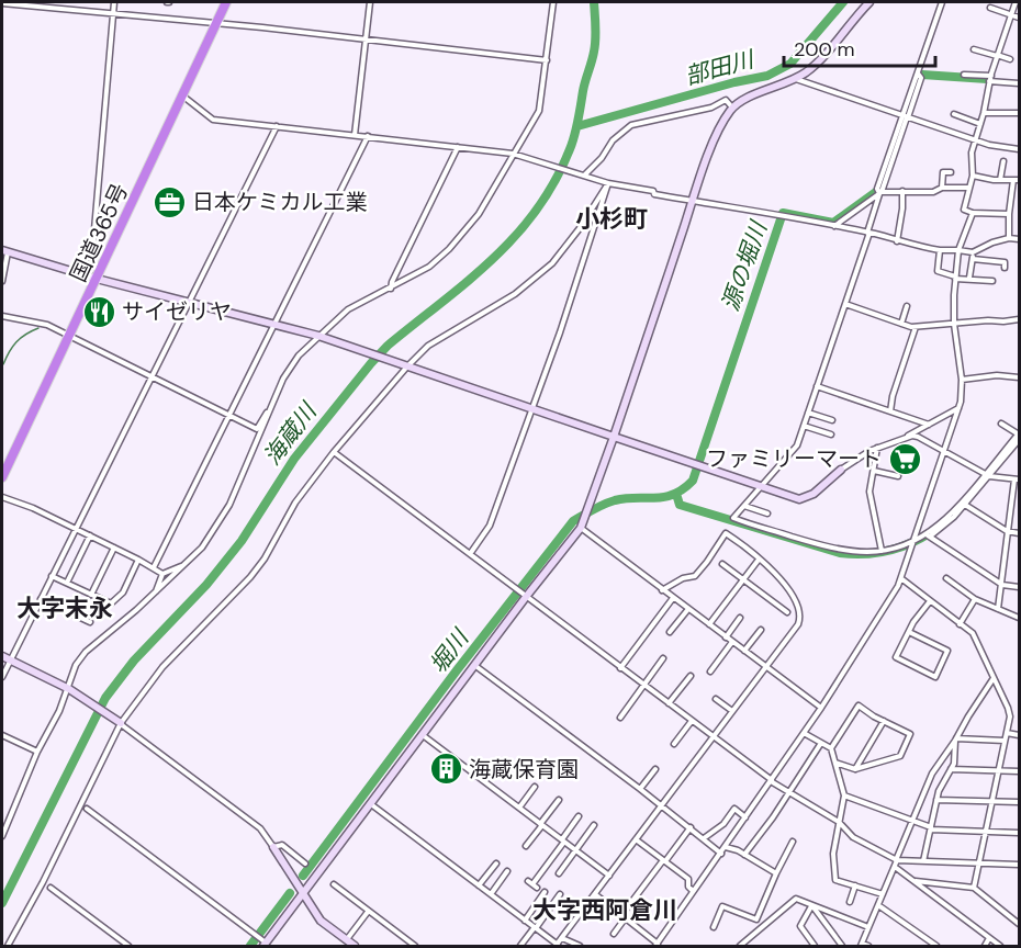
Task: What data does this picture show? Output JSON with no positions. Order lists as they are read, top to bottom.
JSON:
{
  "streets": {
    "highway": ["国道365号"]
  },
  "districts": ["小杉町", "大字末永", "大字西阿倉川"],
  "water": [
    "部田川",
    "源の堀川",
    "海蔵川",
    "堀川"
  ],
  "places": {
    "office": ["日本ケミカル工業"],
    "restaurant": ["サイゼリヤ"],
    "supermarket": ["ファミリーマート"],
    "building": ["海蔵保育園"]
  },
  "scale_bar": "200 m"
}
